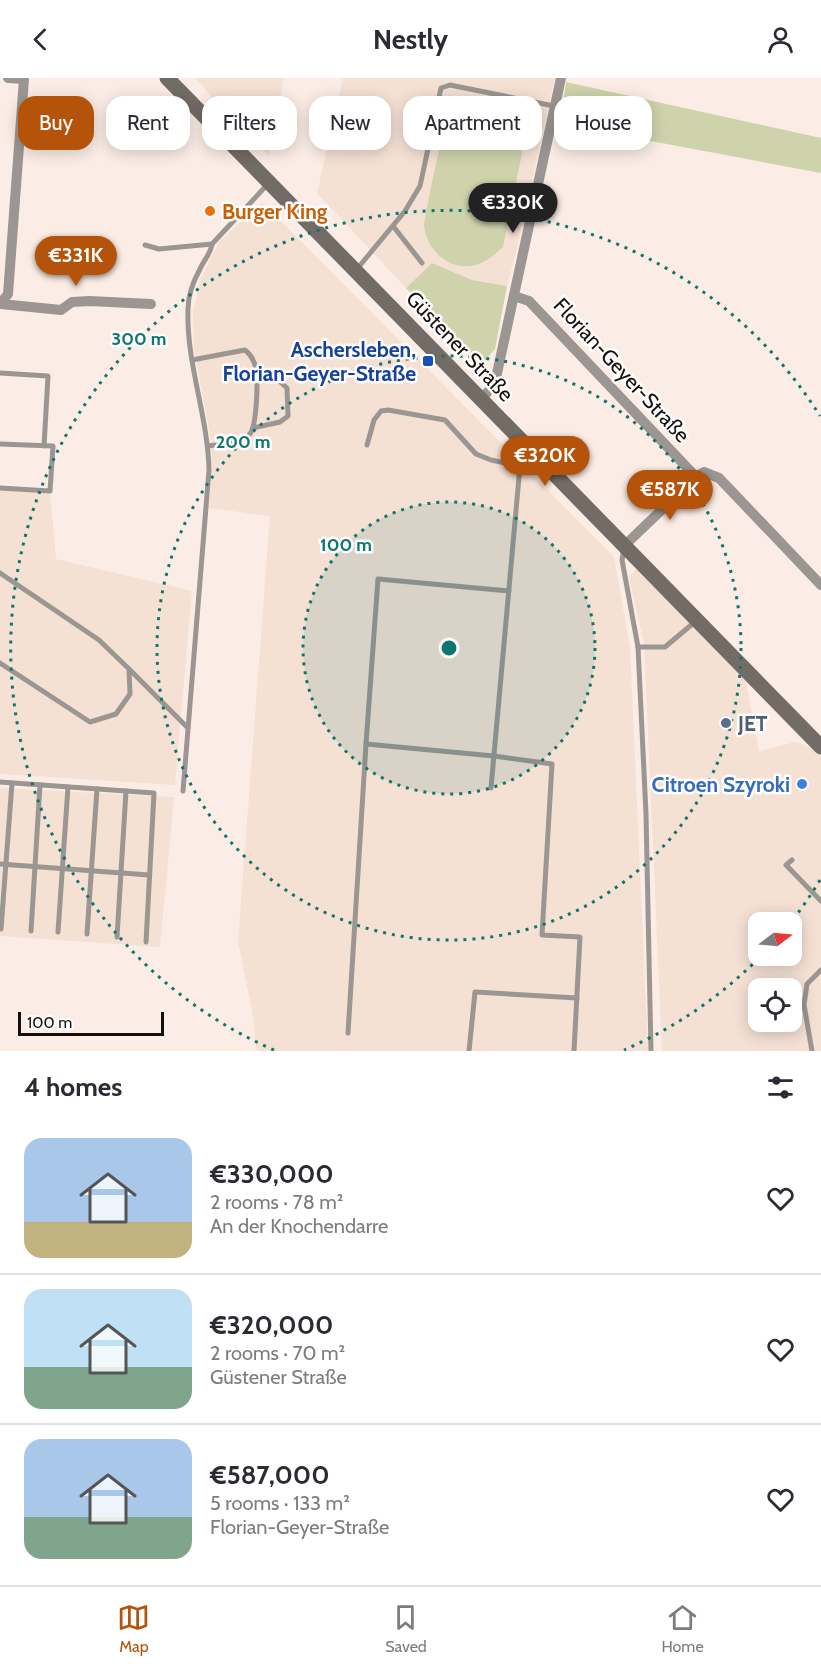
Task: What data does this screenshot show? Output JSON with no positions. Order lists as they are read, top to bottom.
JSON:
{
  "streets": {
    "main road": ["Güstener Straße"],
    "street": ["Florian-Geyer-Straße"]
  },
  "places": {
    "other": ["Burger King", "JET", "Citroen Szyroki"],
    "transit": ["Aschersleben, Florian-Geyer-Straße"]
  },
  "scale_bar": "100 m",
  "north": "right",
  "page": {
    "header": "Nestly",
    "chip": [
      "Buy",
      "Rent",
      "Filters",
      "New",
      "Apartment",
      "House"
    ],
    "price": [
      "€330K",
      "€331K",
      "€320K",
      "€587K"
    ],
    "scale": "100 m",
    "heading": "4 homes",
    "list": [
      {
        "name": "€330,000",
        "note": "2 rooms · 78 m² · An der Knochendarre"
      },
      {
        "name": "€320,000",
        "note": "2 rooms · 70 m² · Güstener Straße"
      },
      {
        "name": "€587,000",
        "note": "5 rooms · 133 m² · Florian-Geyer-Straße"
      }
    ],
    "tabs": ["Map", "Saved", "Home"]
  },
  "rings": ["300 m", "200 m", "100 m"]
}
